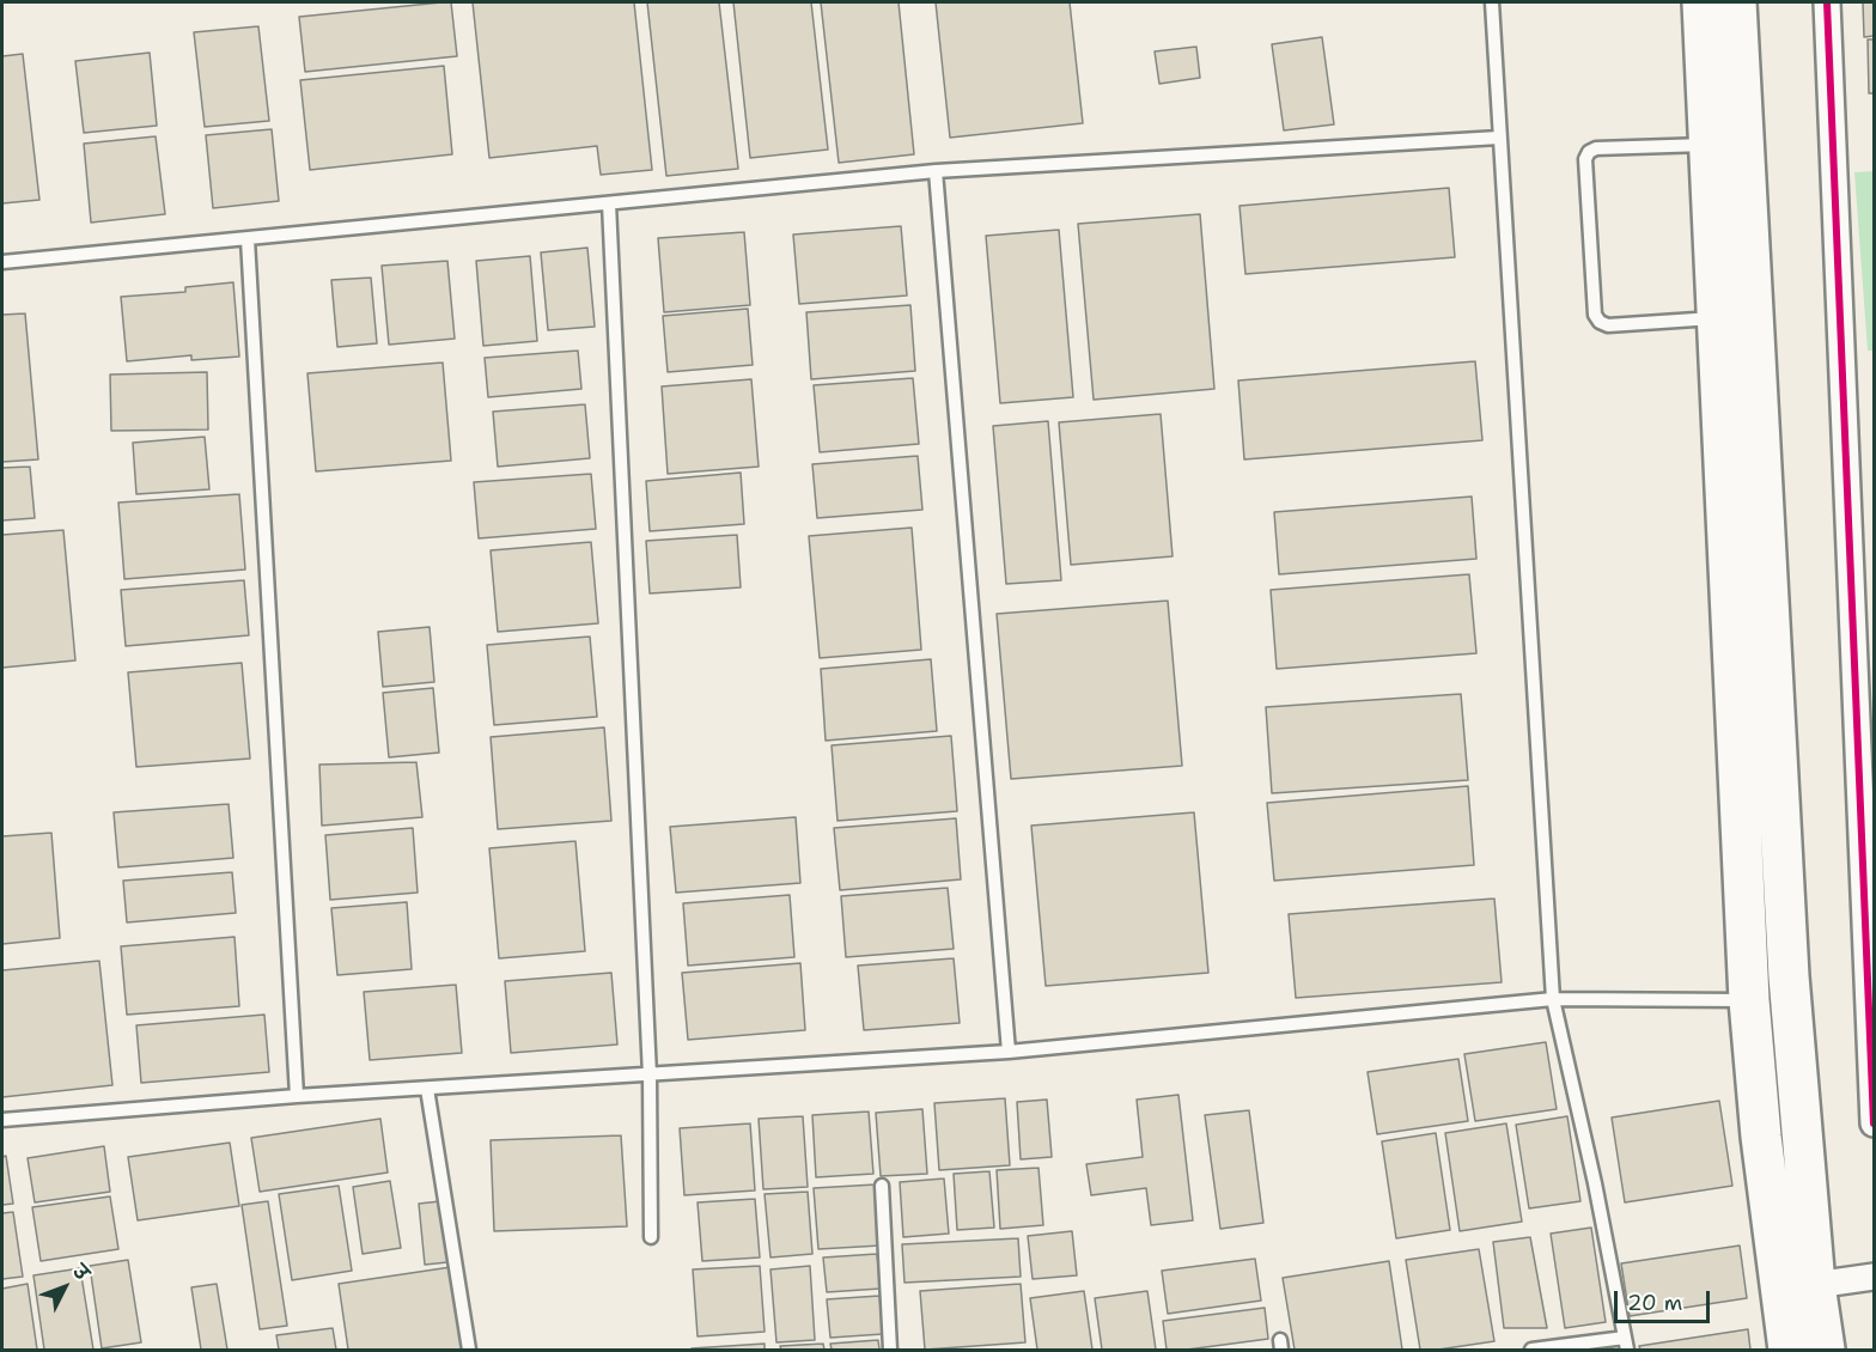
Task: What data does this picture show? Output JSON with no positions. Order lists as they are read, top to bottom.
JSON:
{
  "scale_bar": "20 m",
  "north": "top right"
}
